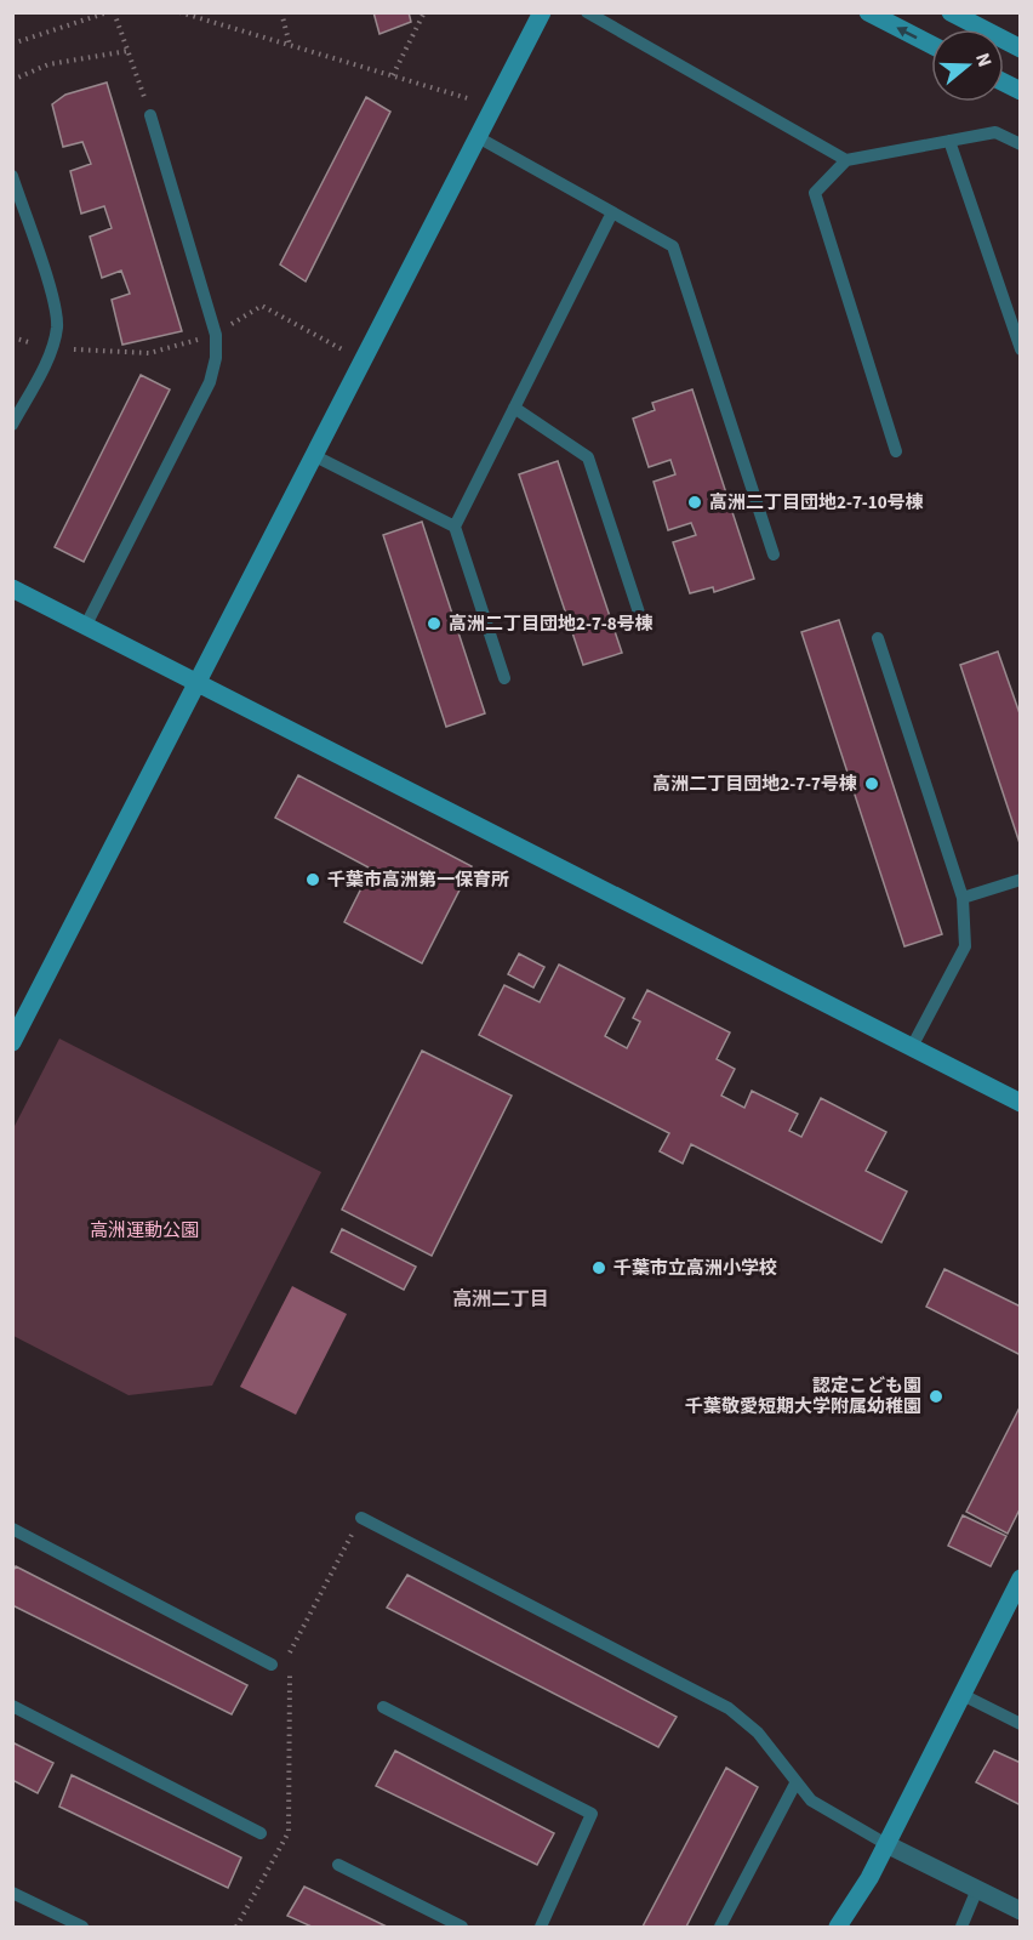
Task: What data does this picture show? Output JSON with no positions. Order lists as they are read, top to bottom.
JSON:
{
  "districts": ["高洲二丁目"],
  "parks": ["高洲運動公園"],
  "places": [
    "高洲二丁目団地2-7-10号棟",
    "高洲二丁目団地2-7-8号棟",
    "高洲二丁目団地2-7-7号棟",
    "千葉市高洲第一保育所",
    "千葉市立高洲小学校",
    "認定こども園 千葉敬愛短期大学附属幼稚園"
  ],
  "north": "right"
}
